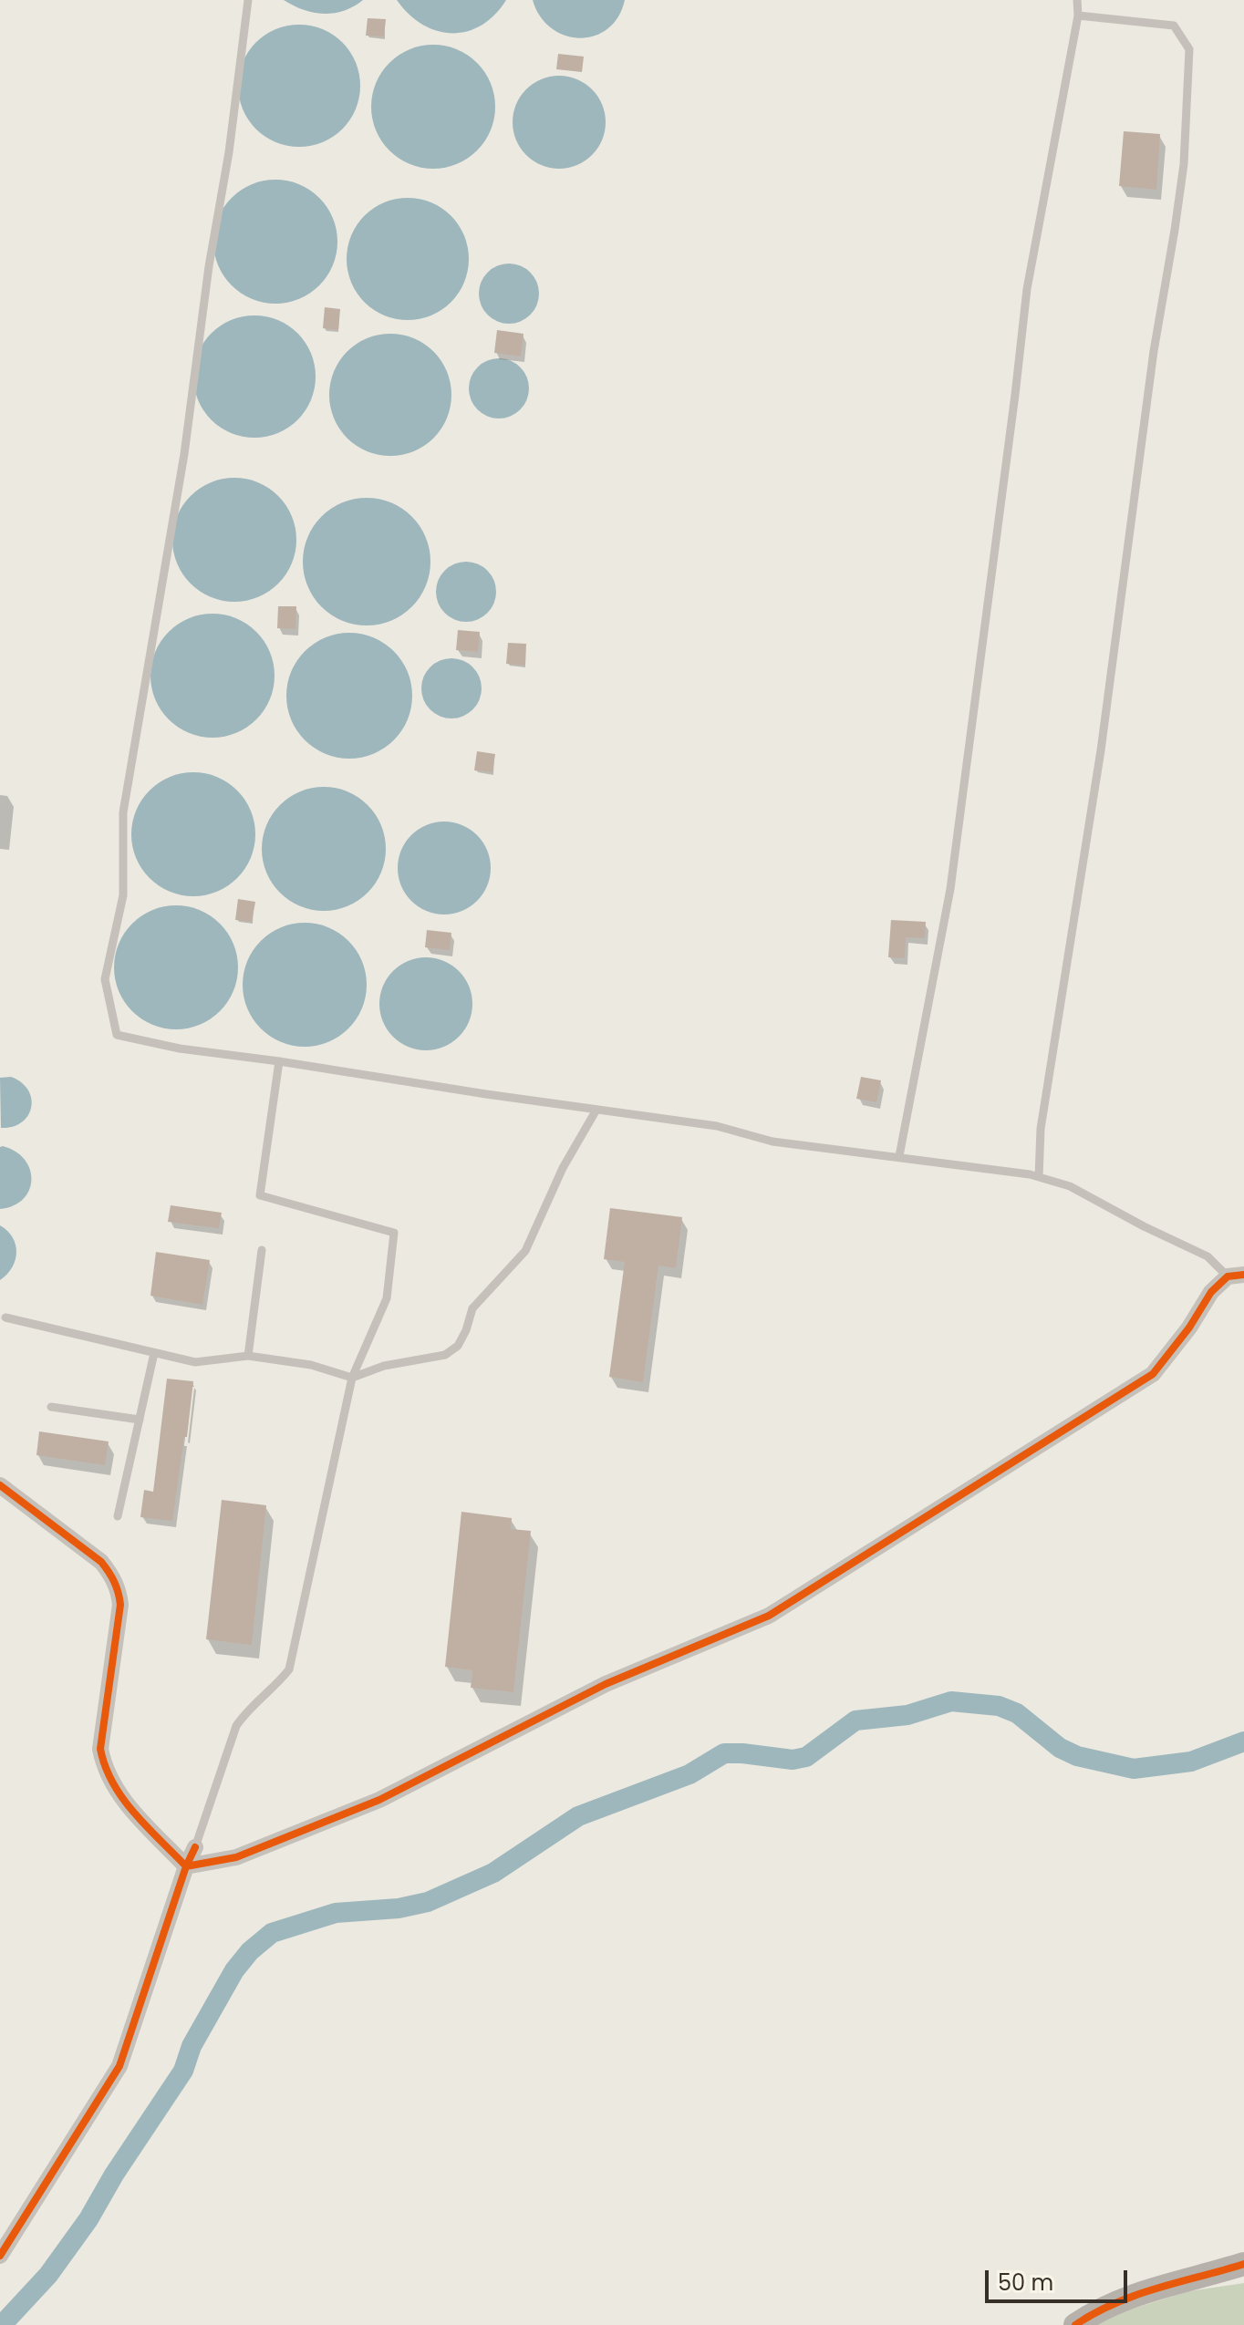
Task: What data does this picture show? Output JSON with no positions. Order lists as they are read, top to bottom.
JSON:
{
  "scale_bar": "50 m"
}
